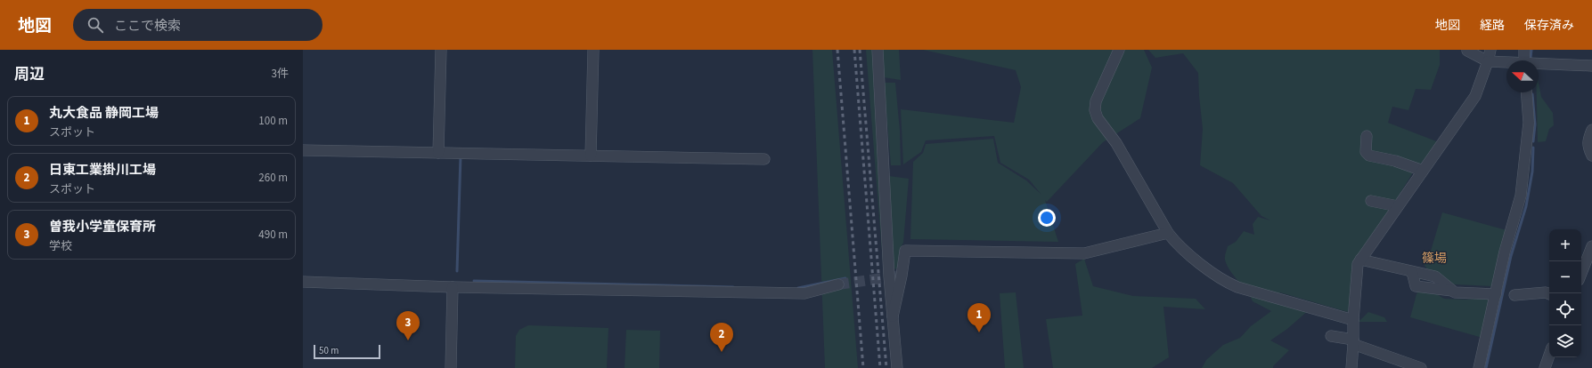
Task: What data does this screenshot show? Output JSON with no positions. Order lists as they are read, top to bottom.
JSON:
{
  "districts": ["篠場"],
  "scale_bar": "50 m",
  "north": "left",
  "page": {
    "header": "地図",
    "search": "ここで検索",
    "nav": ["地図", "経路", "保存済み"],
    "heading": ["周辺", "3件"],
    "list": [
      {
        "mark": "1",
        "name": "丸大食品 静岡工場",
        "note": "スポット",
        "value": "100 m"
      },
      {
        "mark": "2",
        "name": "日東工業掛川工場",
        "note": "スポット",
        "value": "260 m"
      },
      {
        "mark": "3",
        "name": "曽我小学童保育所",
        "note": "学校",
        "value": "490 m"
      }
    ],
    "map_buttons": ["+", "−"],
    "pins": ["1", "3", "2"],
    "scale": "50 m"
  }
}
